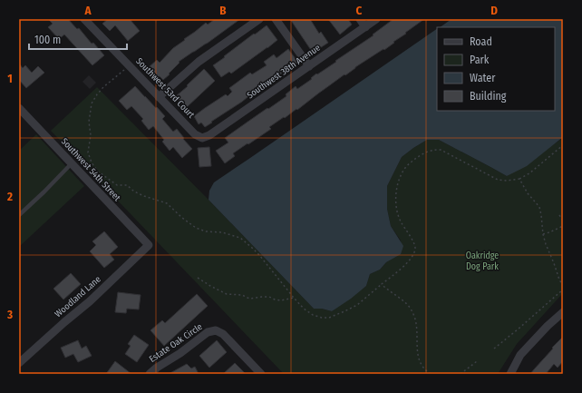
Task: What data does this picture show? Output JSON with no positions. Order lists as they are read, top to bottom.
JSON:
{
  "streets": {
    "street": [
      "Southwest 38th Avenue",
      "Southwest 53rd Court",
      "Southwest 54th Street",
      "Woodland Lane",
      "Estate Oak Circle"
    ]
  },
  "crossings": [
    ["Southwest 38th Avenue", "Southwest 53rd Court"],
    ["Southwest 54th Street", "Woodland Lane"]
  ],
  "parks": ["Oakridge Dog Park"],
  "legend": [
    "Road",
    "Park",
    "Water",
    "Building"
  ],
  "scale_bar": "100 m",
  "grid": {
    "columns": [
      "A",
      "B",
      "C",
      "D"
    ],
    "rows": ["1", "2", "3"]
  }
}
